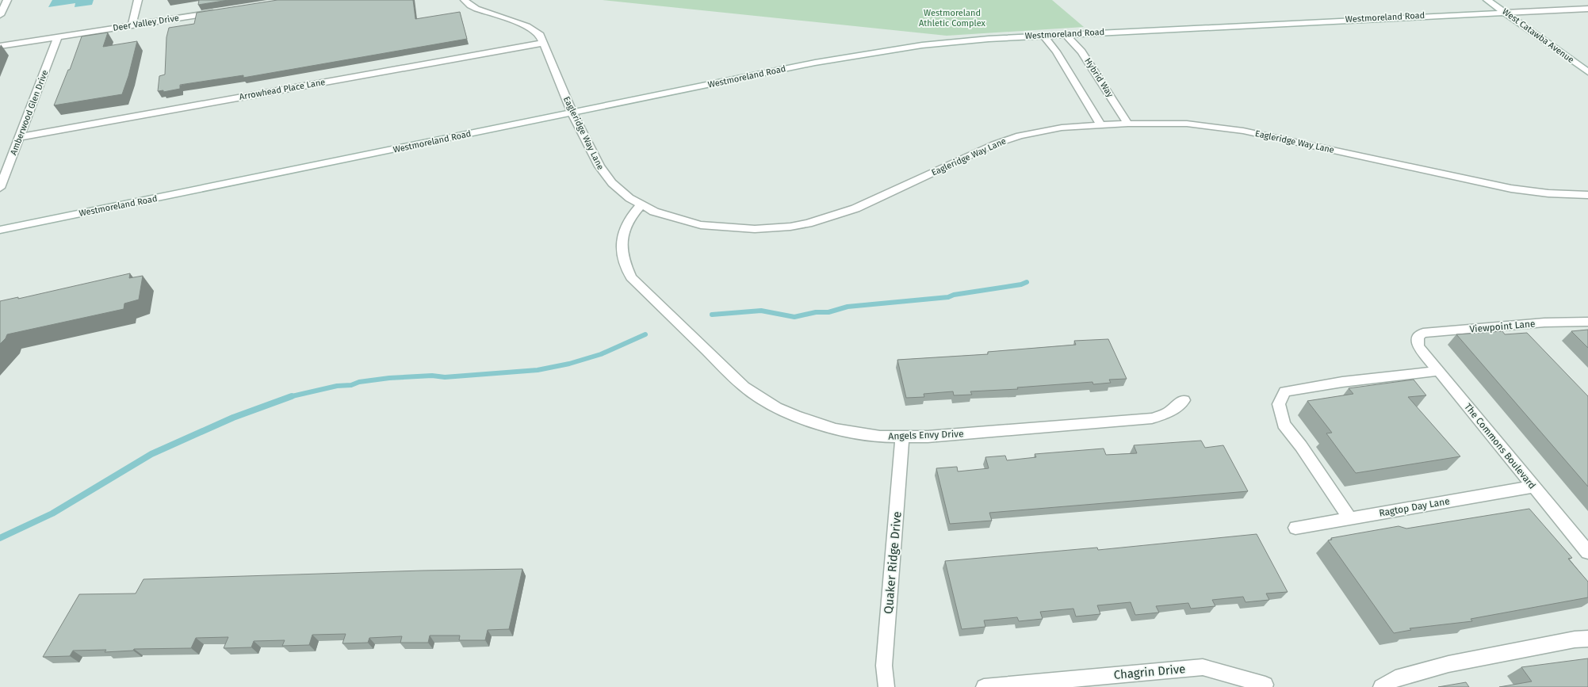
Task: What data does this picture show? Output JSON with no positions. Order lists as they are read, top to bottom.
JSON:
{
  "streets": {
    "street": [
      "Westmoreland Road",
      "Deer Valley Drive",
      "West Catawba Avenue",
      "Hybrid Way",
      "Arrowhead Place Lane",
      "Amberwood Glen Drive",
      "Eagleridge Way Lane",
      "Viewpoint Lane",
      "Angels Envy Drive",
      "The Commons Boulevard",
      "Ragtop Day Lane",
      "Quaker Ridge Drive",
      "Chagrin Drive"
    ]
  },
  "crossings": [
    ["Westmoreland Road", "West Catawba Avenue"],
    ["Westmoreland Road", "Hybrid Way"],
    ["Westmoreland Road", "Eagleridge Way Lane"],
    ["Deer Valley Drive", "Amberwood Glen Drive"],
    ["Hybrid Way", "Eagleridge Way Lane"],
    ["Arrowhead Place Lane", "Amberwood Glen Drive"],
    ["Arrowhead Place Lane", "Eagleridge Way Lane"],
    ["Eagleridge Way Lane", "Angels Envy Drive"],
    ["Viewpoint Lane", "The Commons Boulevard"],
    ["Angels Envy Drive", "Quaker Ridge Drive"],
    ["The Commons Boulevard", "Ragtop Day Lane"]
  ],
  "parks": ["Westmoreland Athletic Complex"]
}
